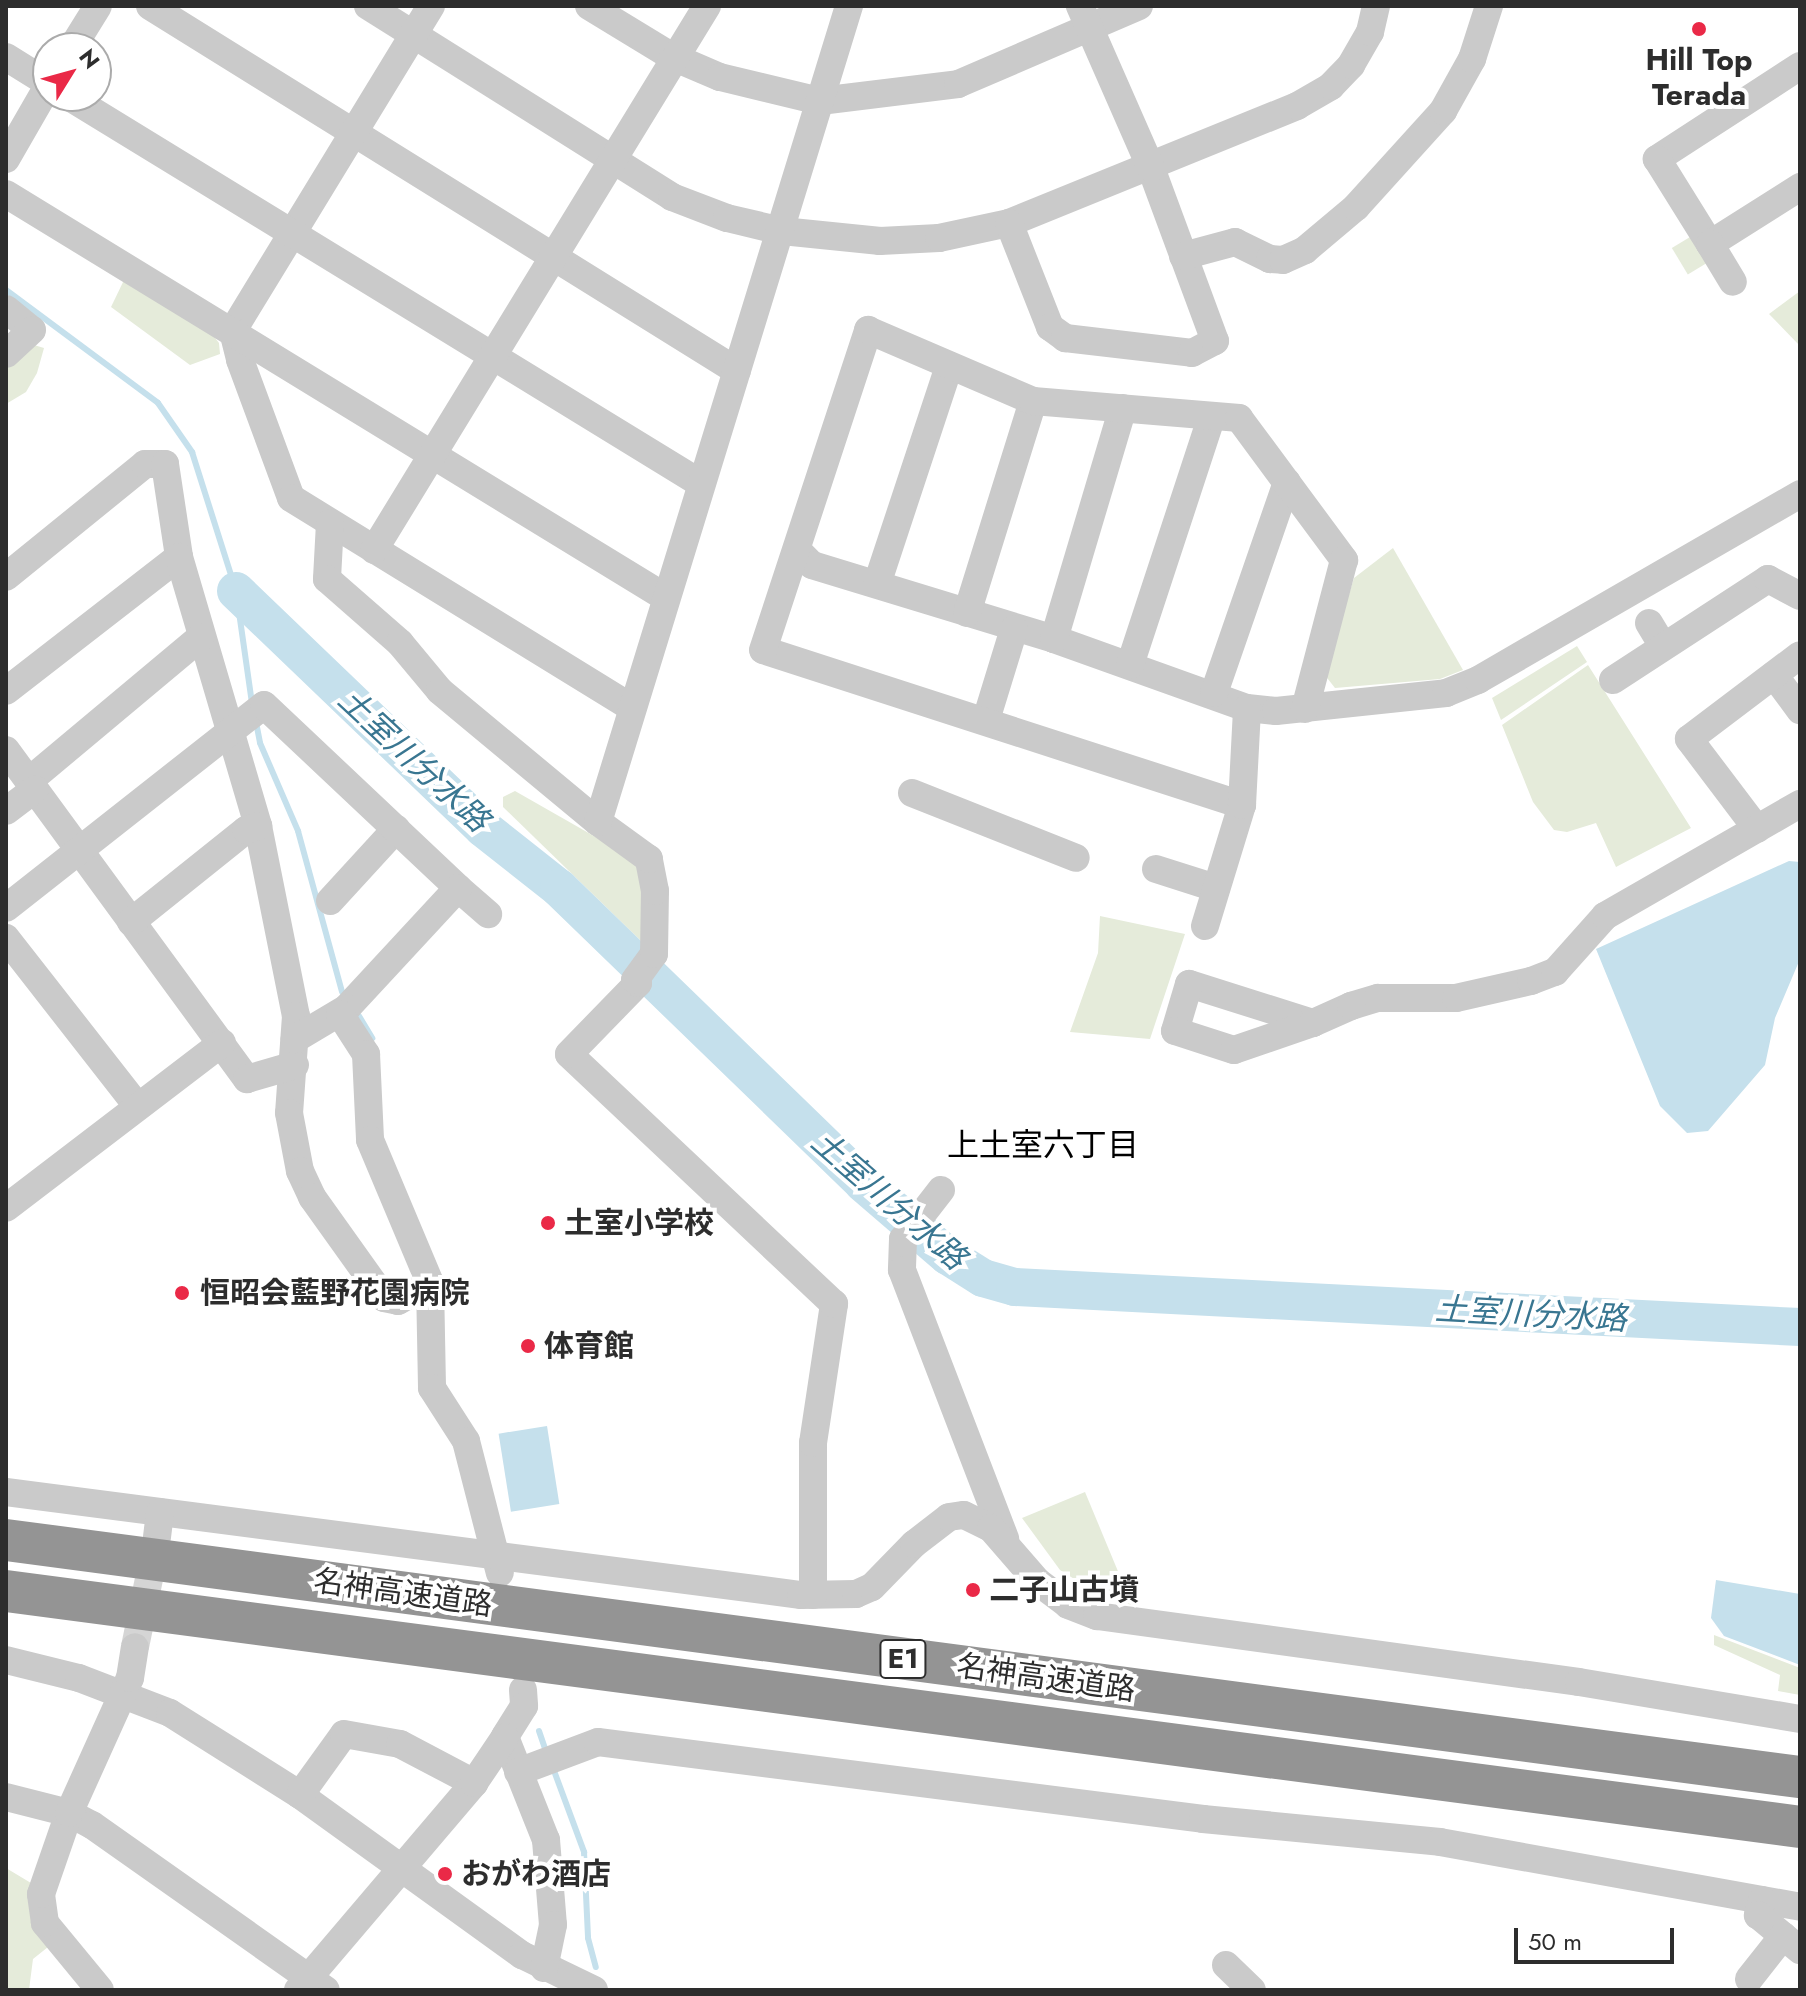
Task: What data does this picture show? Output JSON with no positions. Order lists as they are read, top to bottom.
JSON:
{
  "streets": {
    "highway": ["名神高速道路", "E1"]
  },
  "districts": ["上土室六丁目"],
  "water": ["土室川分水路"],
  "places": [
    "Hill Top Terada",
    "土室小学校",
    "恒昭会藍野花園病院",
    "体育館",
    "二子山古墳",
    "おがわ酒店"
  ],
  "scale_bar": "50 m",
  "north": "top right"
}
